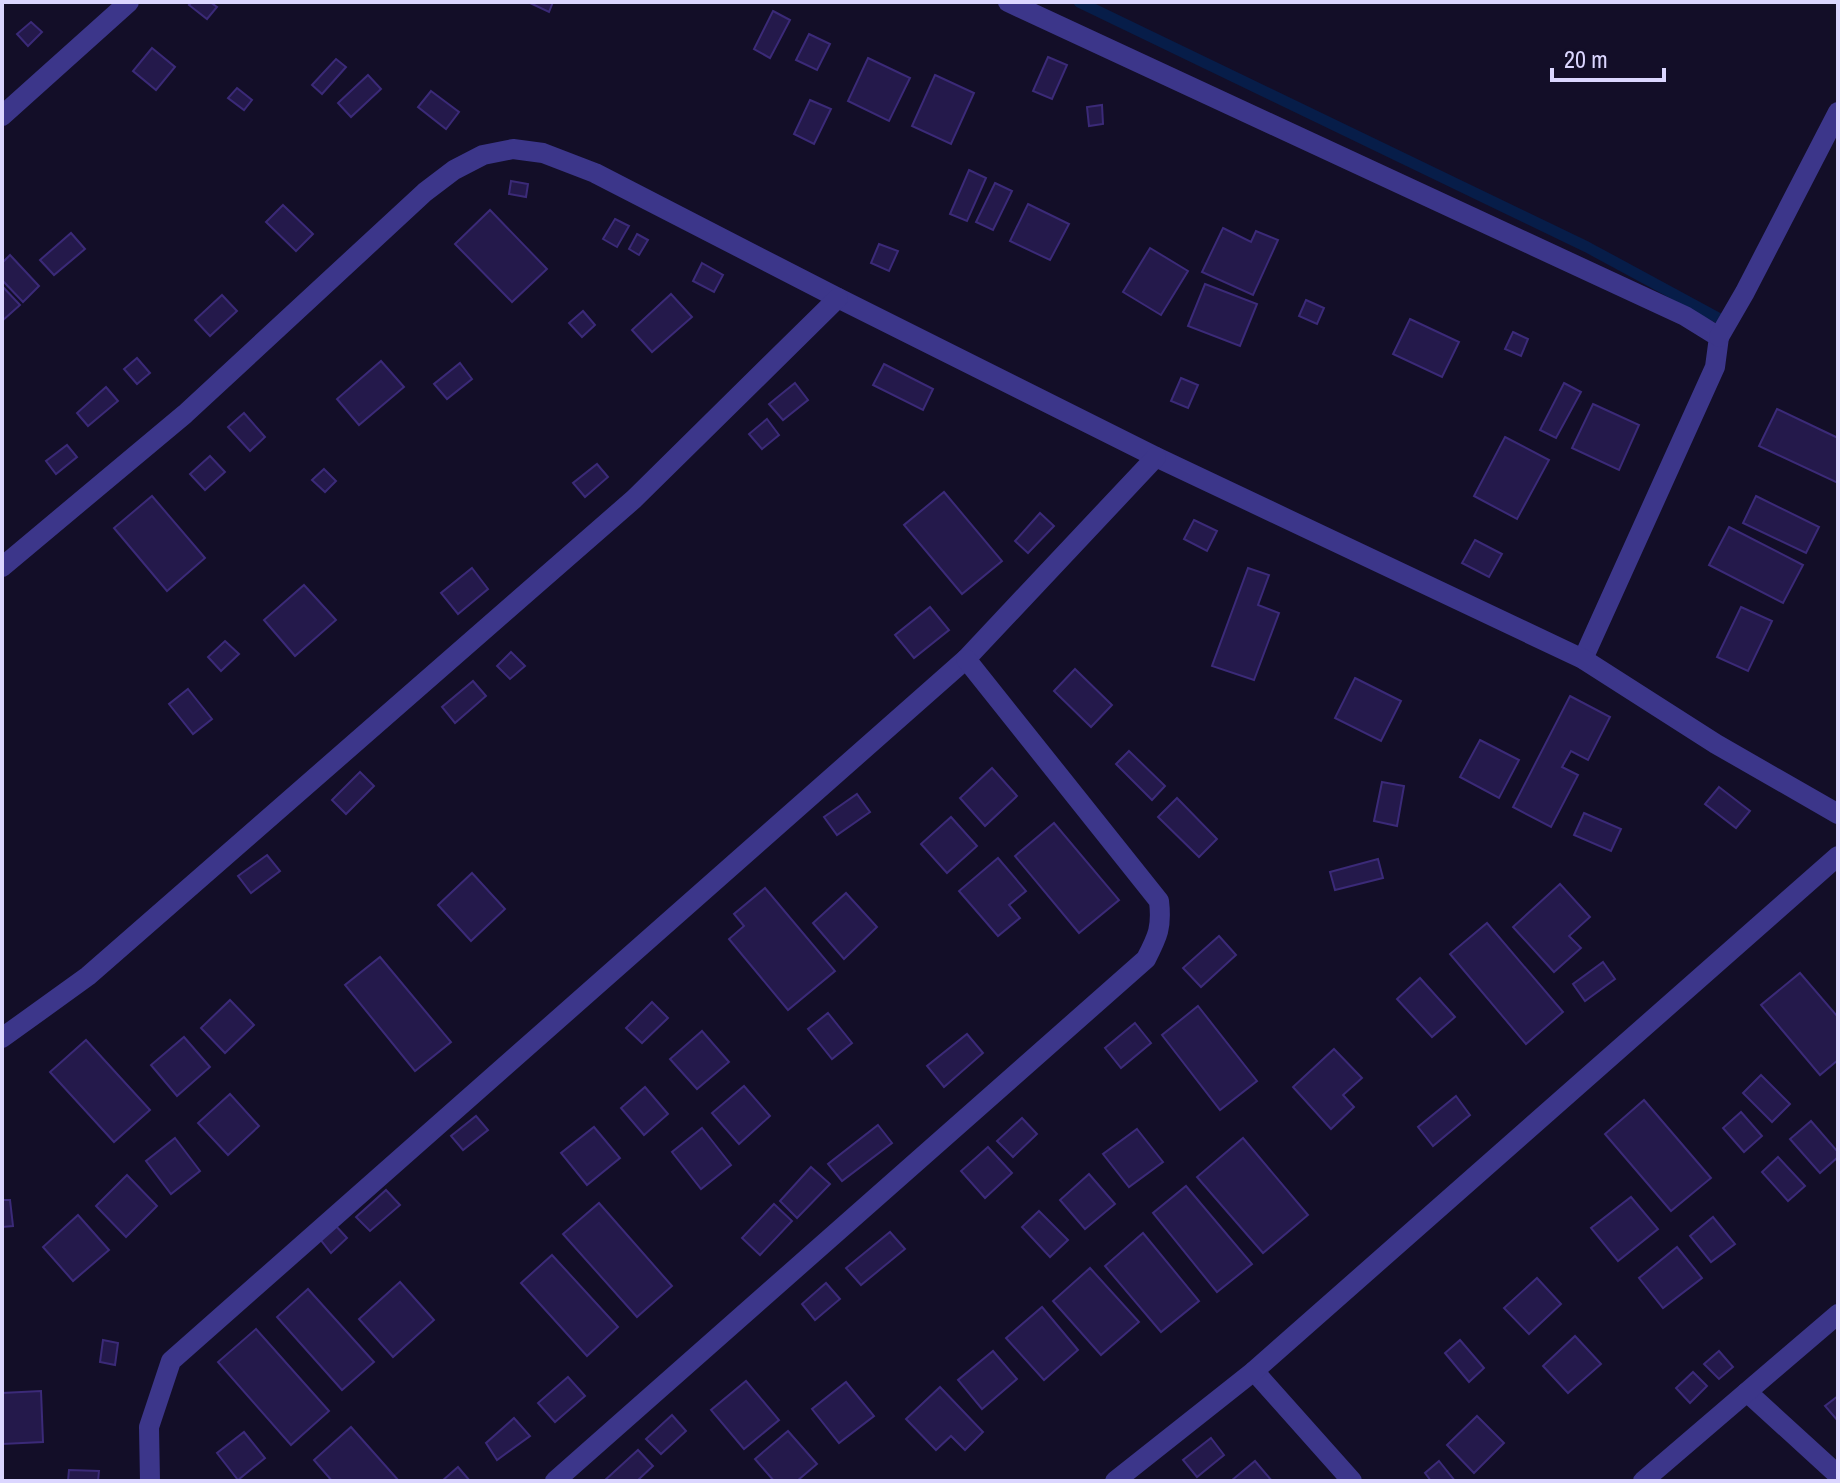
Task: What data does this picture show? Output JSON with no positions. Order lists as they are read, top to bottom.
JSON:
{
  "scale_bar": "20 m"
}
